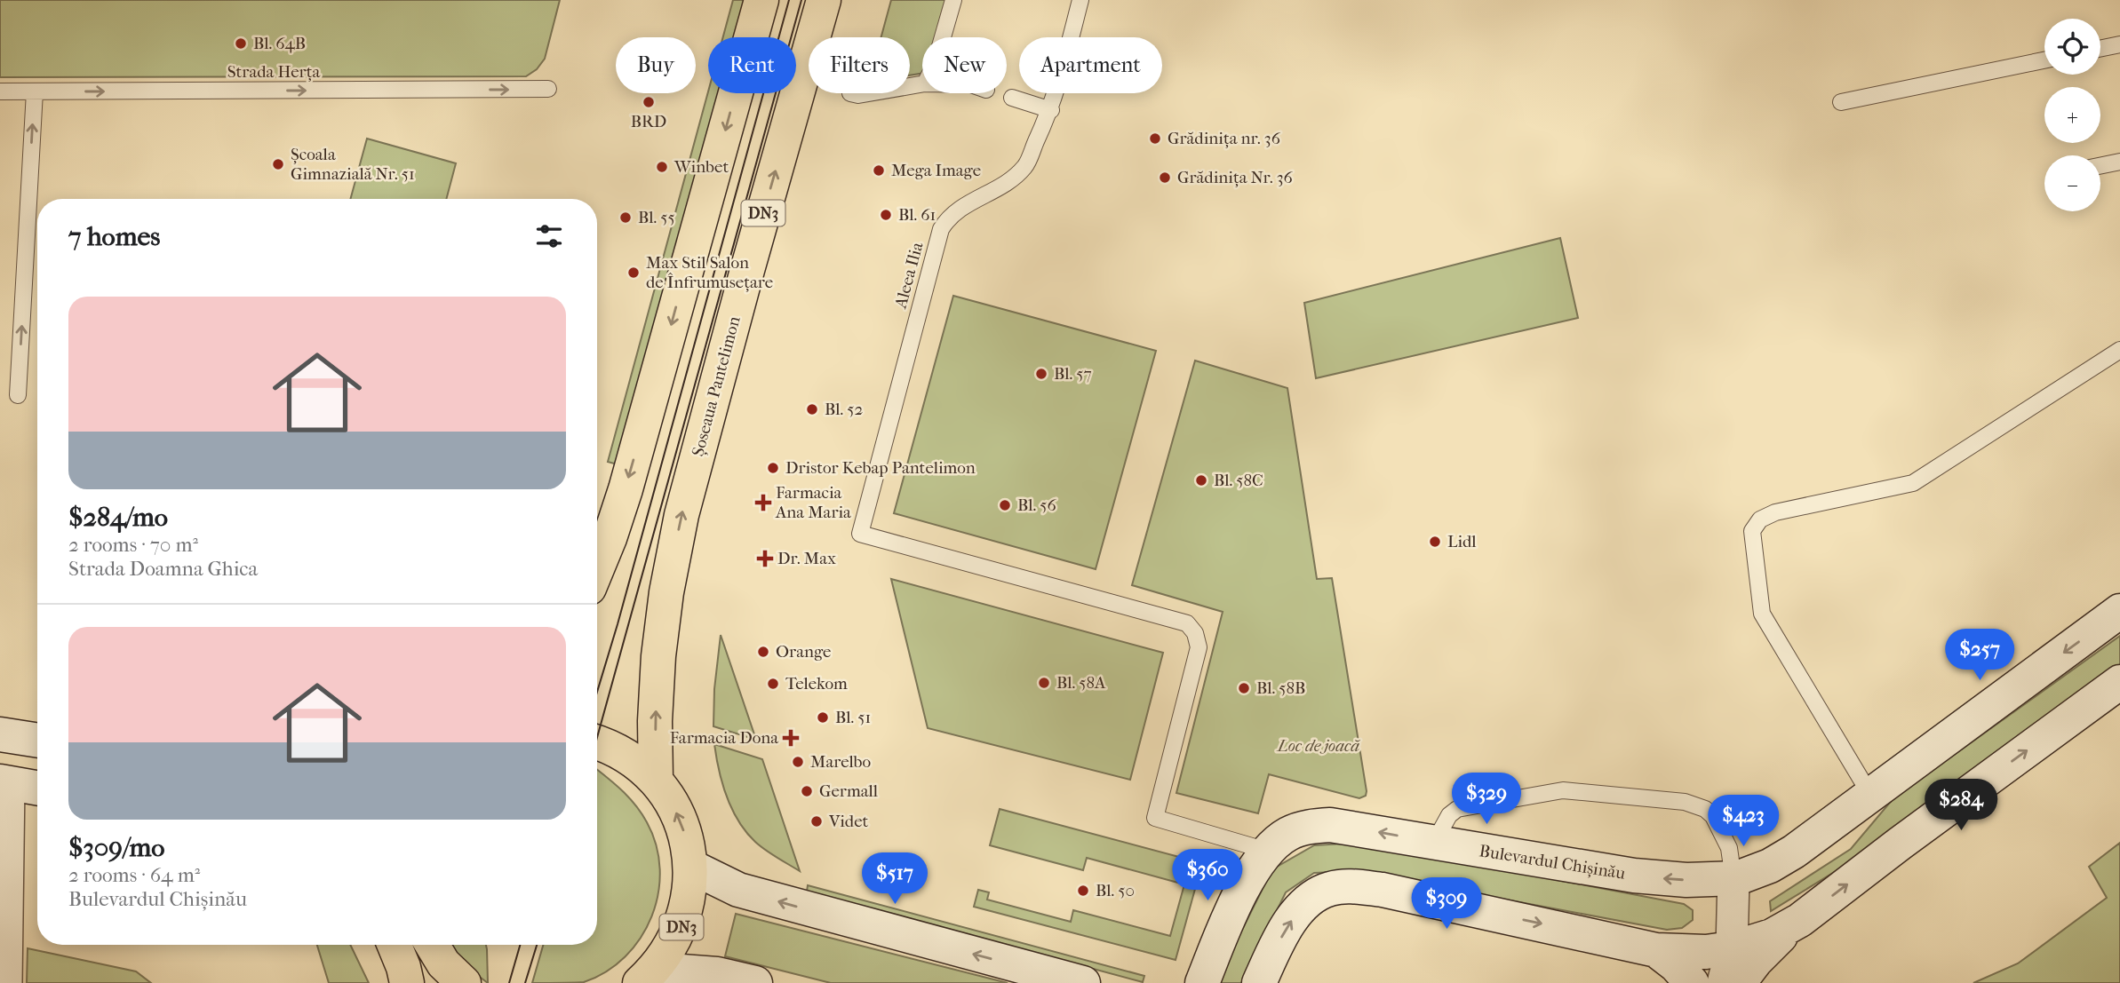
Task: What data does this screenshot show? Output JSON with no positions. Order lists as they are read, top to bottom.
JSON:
{
  "streets": {
    "main road": ["DN3", "Șoseaua Pantelimon", "Bulevardul Chișinău"],
    "lane": ["Strada Herța", "Aleea Ilia"]
  },
  "crossings": [
    ["DN3", "Șoseaua Pantelimon"],
    ["Aleea Ilia", "Bulevardul Chișinău"]
  ],
  "one_way": ["Strada Herța"],
  "parks": ["Loc de joacă"],
  "places": {
    "other": [
      "Bl. 64B",
      "BRD",
      "Grădinița nr. 36",
      "Școala Gimnazială Nr. 51",
      "Winbet",
      "Mega Image",
      "Grădinița Nr. 36",
      "Bl. 61",
      "Bl. 55",
      "Max Stil Salon de Înfrumusețare",
      "Bl. 57",
      "Bl. 52",
      "Dristor Kebap Pantelimon",
      "Bl. 58C",
      "Bl. 56",
      "Lidl",
      "Orange",
      "Bl. 58A",
      "Telekom",
      "Bl. 58B",
      "Bl. 51",
      "Marelbo",
      "Germall",
      "Videt",
      "Bl. 50"
    ],
    "health": ["Farmacia Ana Maria", "Dr. Max", "Farmacia Dona"]
  },
  "page": {
    "map_buttons": ["+", "−"],
    "chip": [
      "Buy",
      "Rent",
      "Filters",
      "New",
      "Apartment"
    ],
    "heading": "7 homes",
    "list": [
      {
        "name": "$284/mo",
        "note": "2 rooms · 70 m² · Strada Doamna Ghica"
      },
      {
        "name": "$309/mo",
        "note": "2 rooms · 64 m² · Bulevardul Chișinău"
      }
    ],
    "price": [
      "$257",
      "$329",
      "$284",
      "$423",
      "$360",
      "$517",
      "$309"
    ]
  }
}
